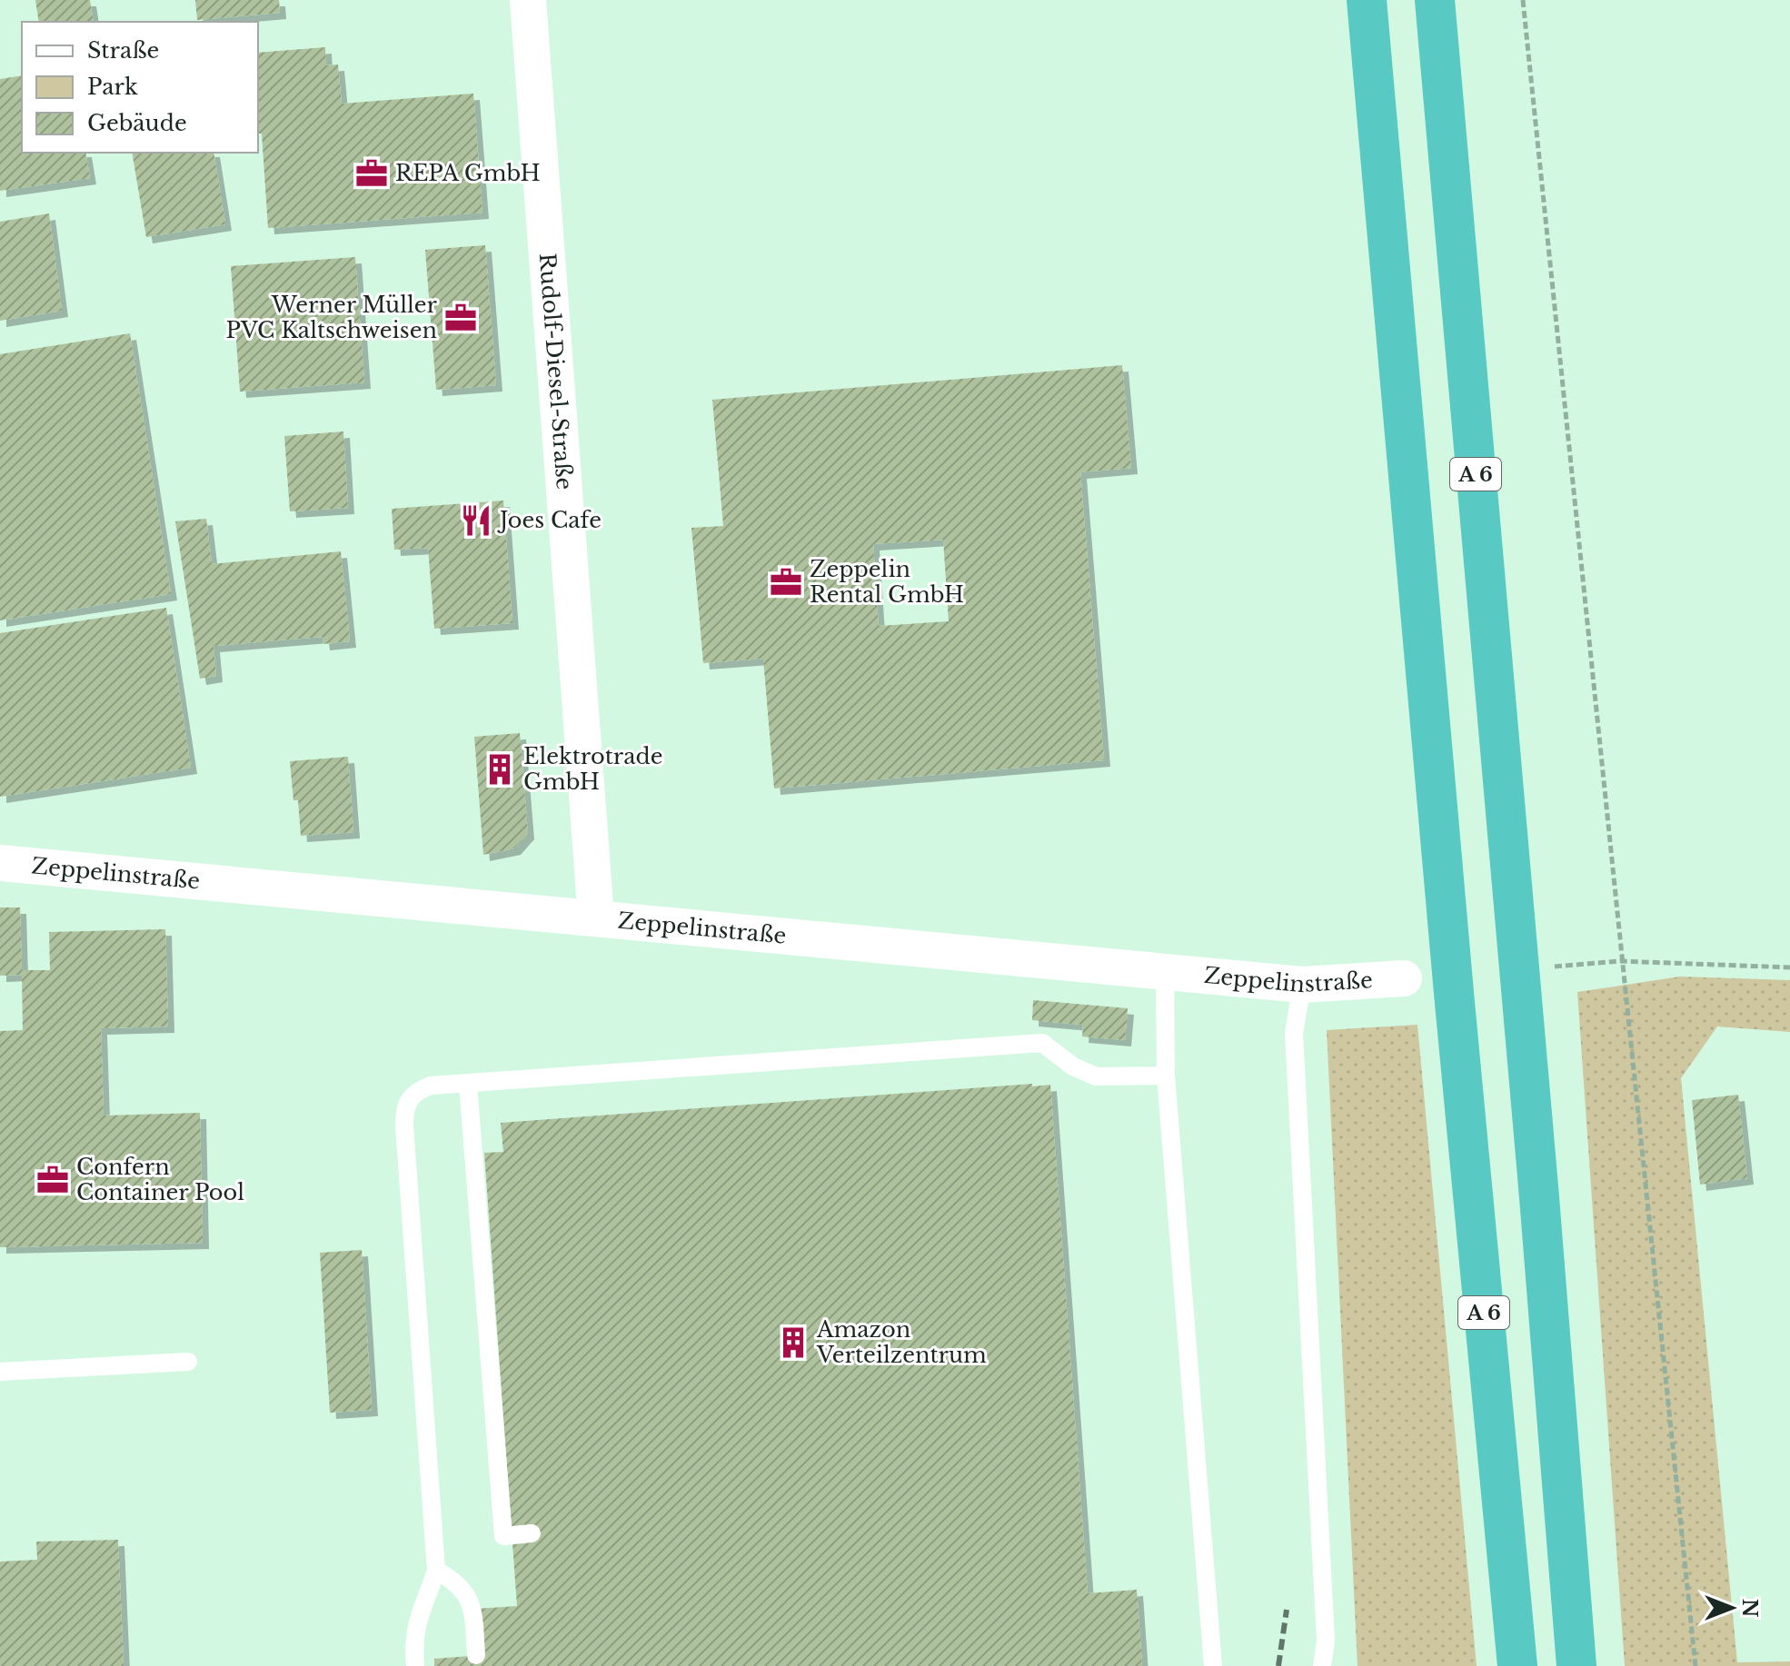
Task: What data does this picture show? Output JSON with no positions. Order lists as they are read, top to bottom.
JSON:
{
  "streets": {
    "highway": ["A 6"],
    "street": ["Rudolf-Diesel-Straße", "Zeppelinstraße"]
  },
  "crossings": [
    ["Rudolf-Diesel-Straße", "Zeppelinstraße"]
  ],
  "places": {
    "office": [
      "REPA GmbH",
      "Werner Müller PVC Kaltschweisen",
      "Zeppelin Rental GmbH",
      "Confern Container Pool"
    ],
    "restaurant": ["Joes Cafe"],
    "building": ["Elektrotrade GmbH", "Amazon Verteilzentrum"]
  },
  "legend": ["Straße", "Park", "Gebäude"],
  "north": "right"
}
